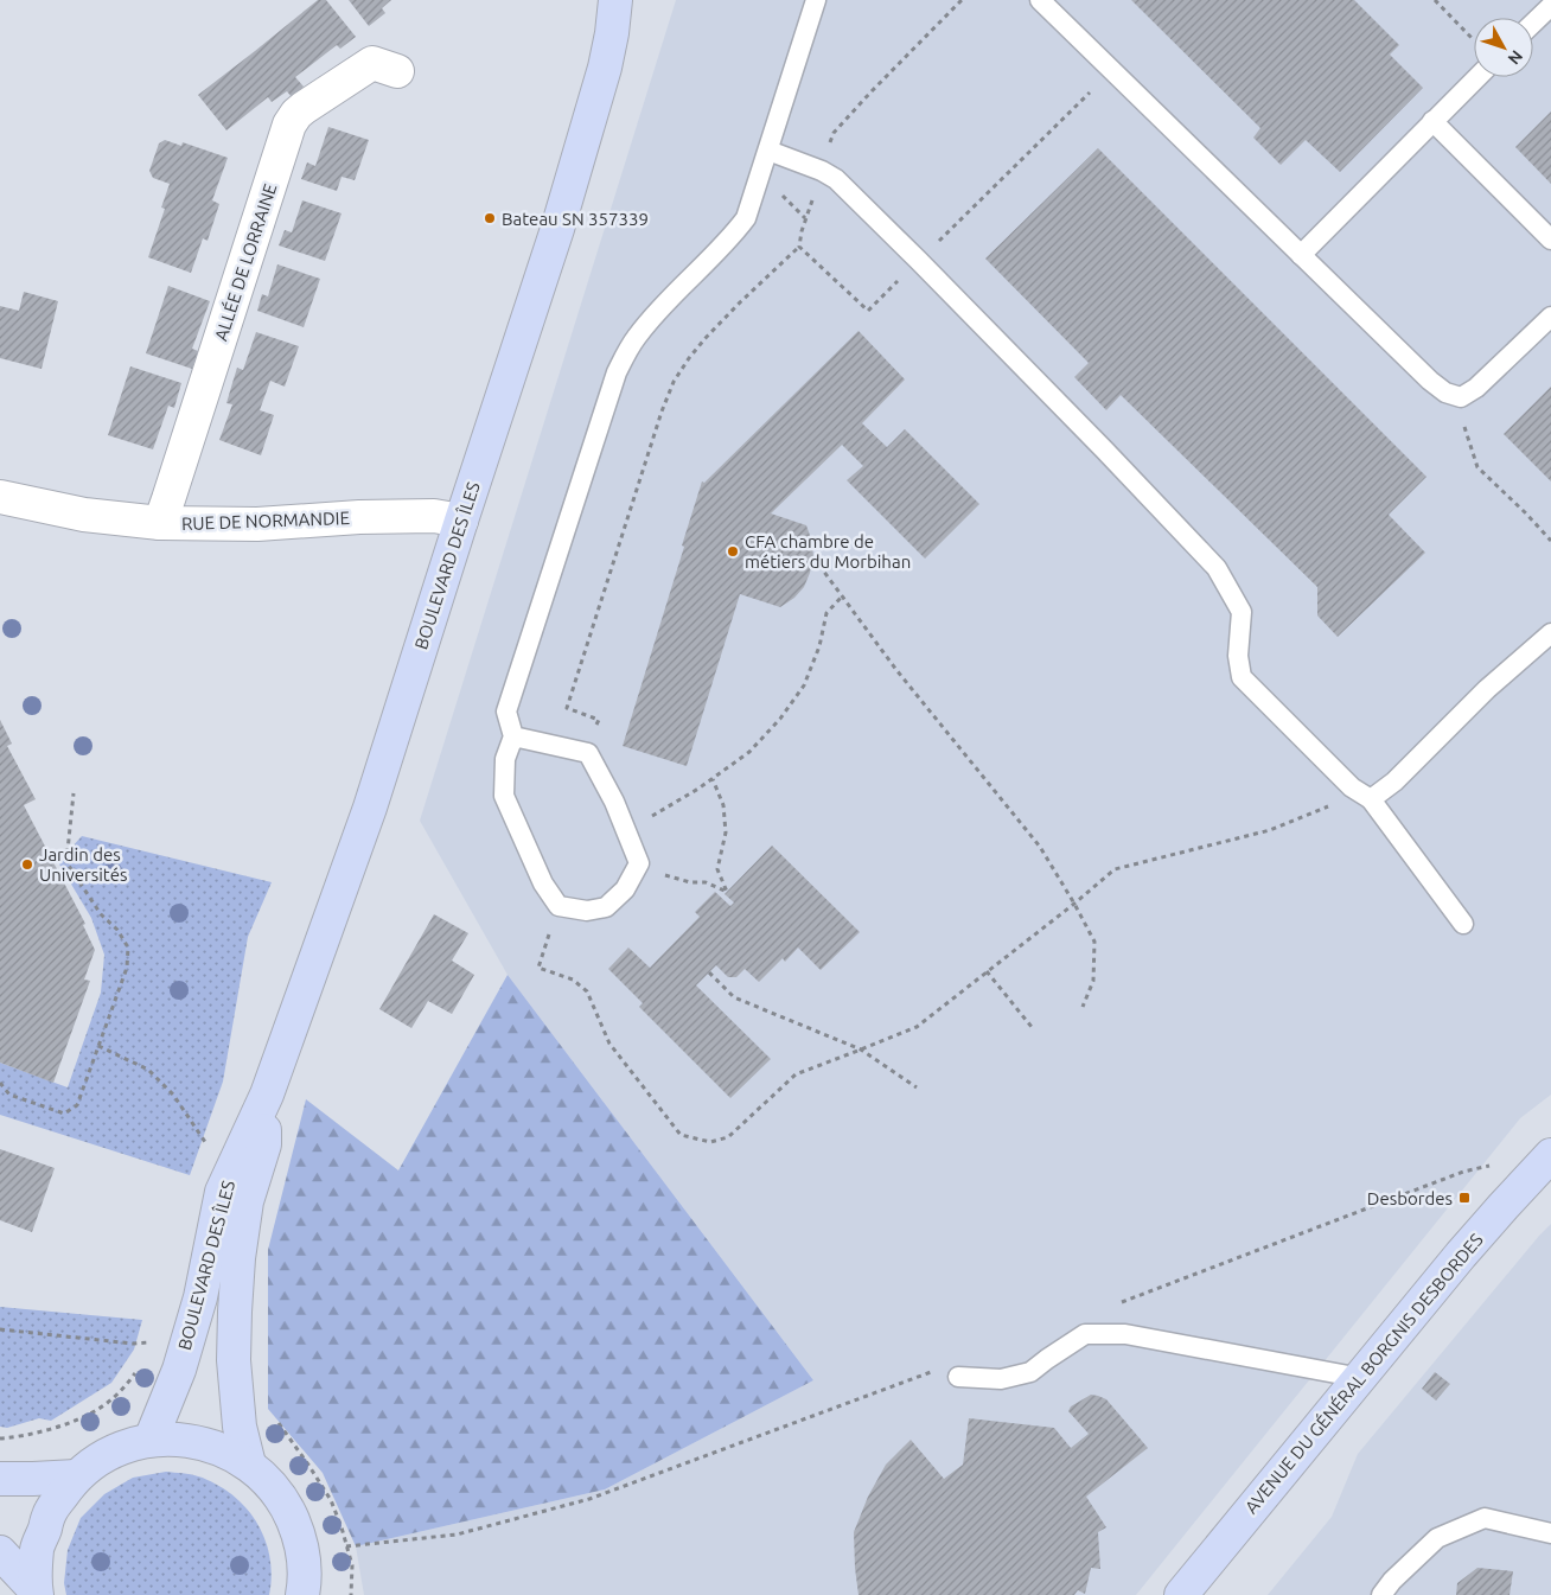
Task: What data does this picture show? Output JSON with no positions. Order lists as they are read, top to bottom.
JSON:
{
  "streets": {
    "main road": ["BOULEVARD DES ÎLES", "AVENUE DU GÉNÉRAL BORGNIS DESBORDES"],
    "street": ["ALLÉE DE LORRAINE", "RUE DE NORMANDIE"]
  },
  "crossings": [
    ["ALLÉE DE LORRAINE", "RUE DE NORMANDIE"],
    ["RUE DE NORMANDIE", "BOULEVARD DES ÎLES"]
  ],
  "places": {
    "other": ["Bateau SN 357339", "CFA chambre de métiers du Morbihan", "Jardin des Universités"],
    "transit": ["Desbordes"]
  },
  "north": "bottom right"
}
